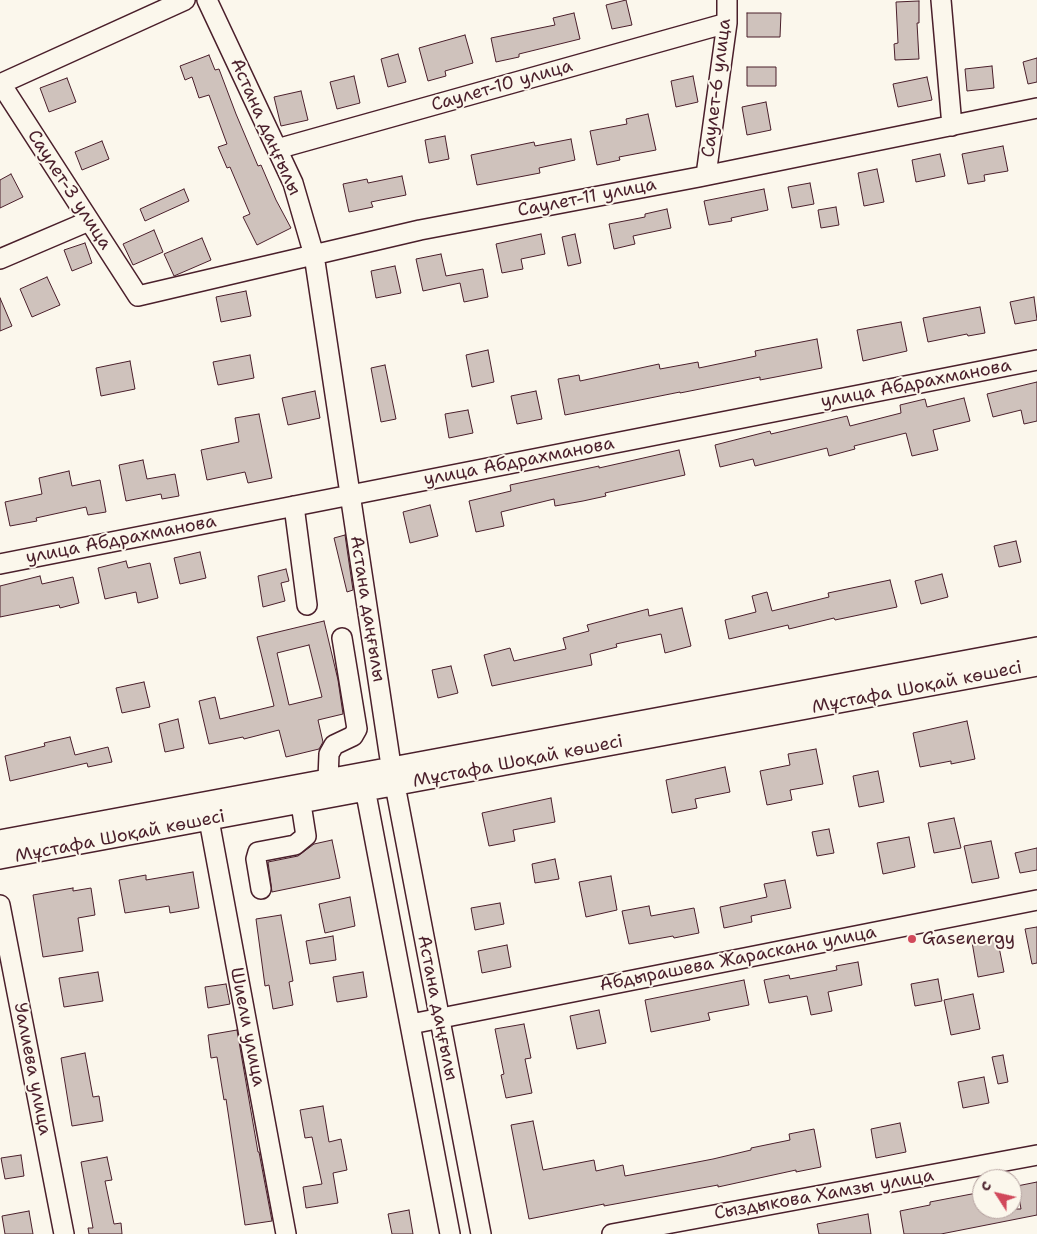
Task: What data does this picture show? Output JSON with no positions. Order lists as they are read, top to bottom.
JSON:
{
  "streets": {
    "street": [
      "Саулет-10 улица",
      "Саулет-6 улица",
      "Астана даңғылы",
      "Саулет-3 улица",
      "Саулет-11 улица",
      "улица Абдрахманова",
      "Мұстафа Шоқай көшесі",
      "Абдырашева Жараскана улица",
      "Шиели улица",
      "Уалиева улица",
      "Сыздыкова Хамзы улица"
    ]
  },
  "crossings": [
    ["Саулет-10 улица", "Саулет-6 улица"],
    ["Саулет-10 улица", "Астана даңғылы"],
    ["Саулет-6 улица", "Саулет-11 улица"],
    ["Астана даңғылы", "Саулет-11 улица"],
    ["Астана даңғылы", "улица Абдрахманова"],
    ["Астана даңғылы", "Мұстафа Шоқай көшесі"],
    ["Астана даңғылы", "Абдырашева Жараскана улица"],
    ["Саулет-3 улица", "Саулет-11 улица"],
    ["Мұстафа Шоқай көшесі", "Шиели улица"]
  ],
  "places": ["Gasenergy"],
  "north": "top left"
}
